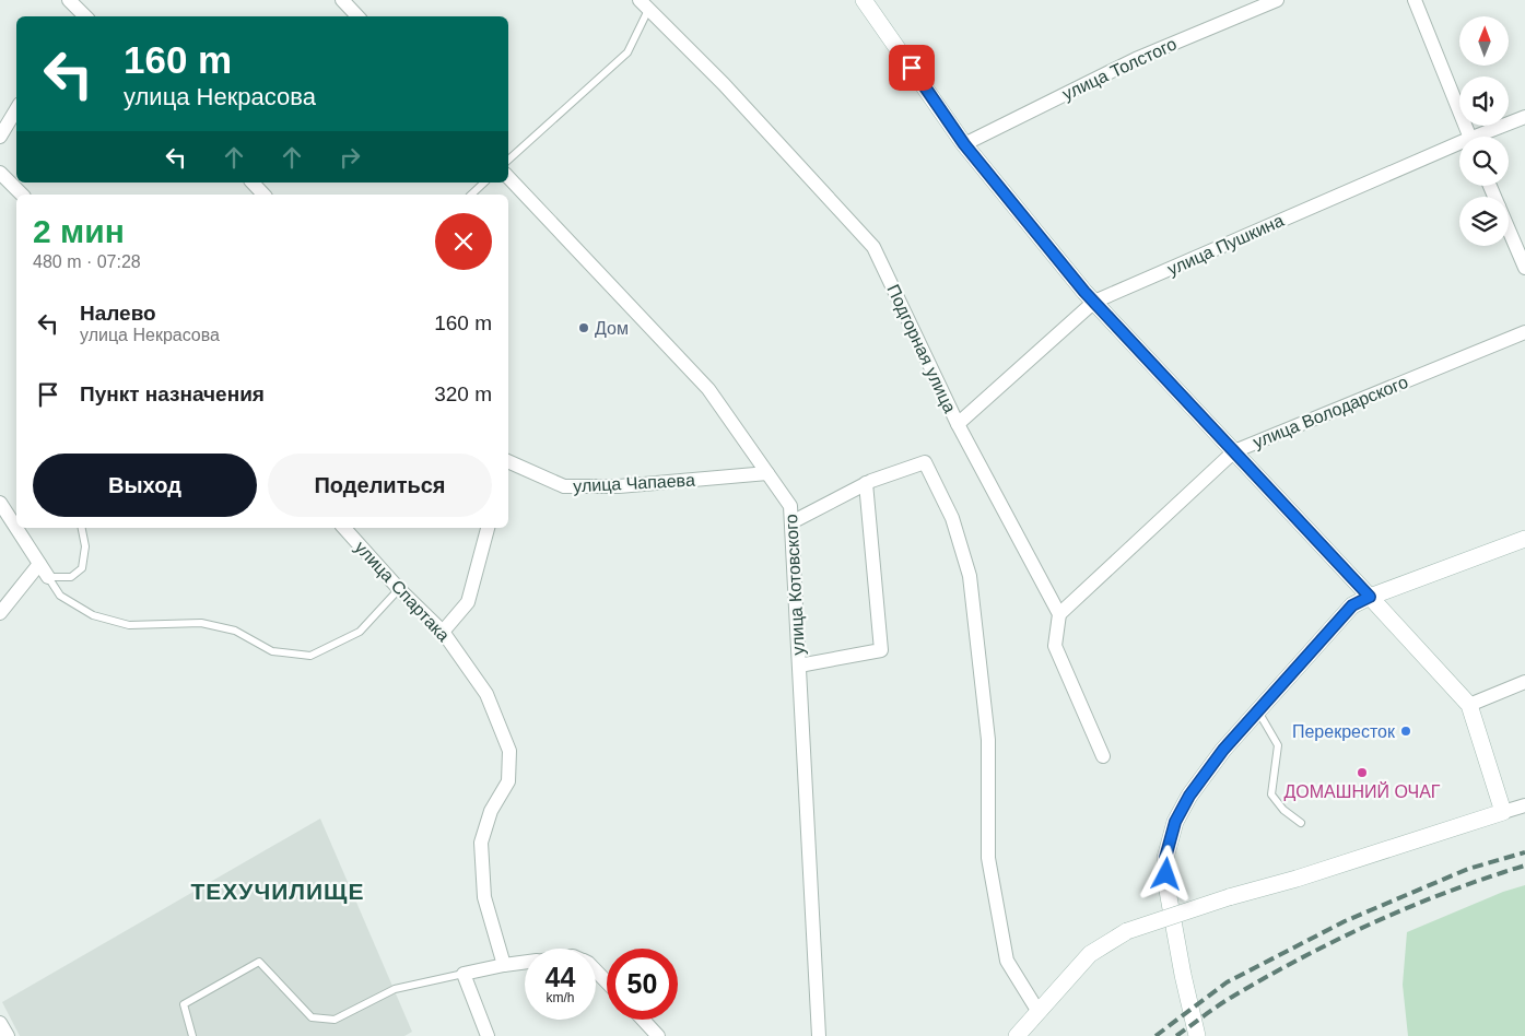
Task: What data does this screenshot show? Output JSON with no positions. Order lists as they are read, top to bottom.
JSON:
{
  "streets": {
    "street": [
      "улица Толстого",
      "улица Пушкина",
      "Подгорная улица",
      "улица Володарского",
      "улица Чапаева",
      "улица Котовского",
      "улица Спартака"
    ]
  },
  "crossings": [
    ["улица Пушкина", "Подгорная улица"],
    ["Подгорная улица", "улица Володарского"],
    ["улица Чапаева", "улица Котовского"]
  ],
  "districts": ["ТЕХУЧИЛИЩЕ"],
  "places": ["Дом", "Перекресток", "ДОМАШНИЙ ОЧАГ"],
  "north": "top",
  "page": {
    "turn": ["160 m", "улица Некрасова"],
    "heading": ["2 мин", "480 m · 07:28"],
    "list": [
      {
        "name": "Налево",
        "note": "улица Некрасова",
        "value": "160 m"
      },
      {
        "name": "Пункт назначения",
        "value": "320 m"
      }
    ],
    "buttons": ["Выход", "Поделиться"],
    "speed": "44 km/h",
    "limit": "50"
  }
}
